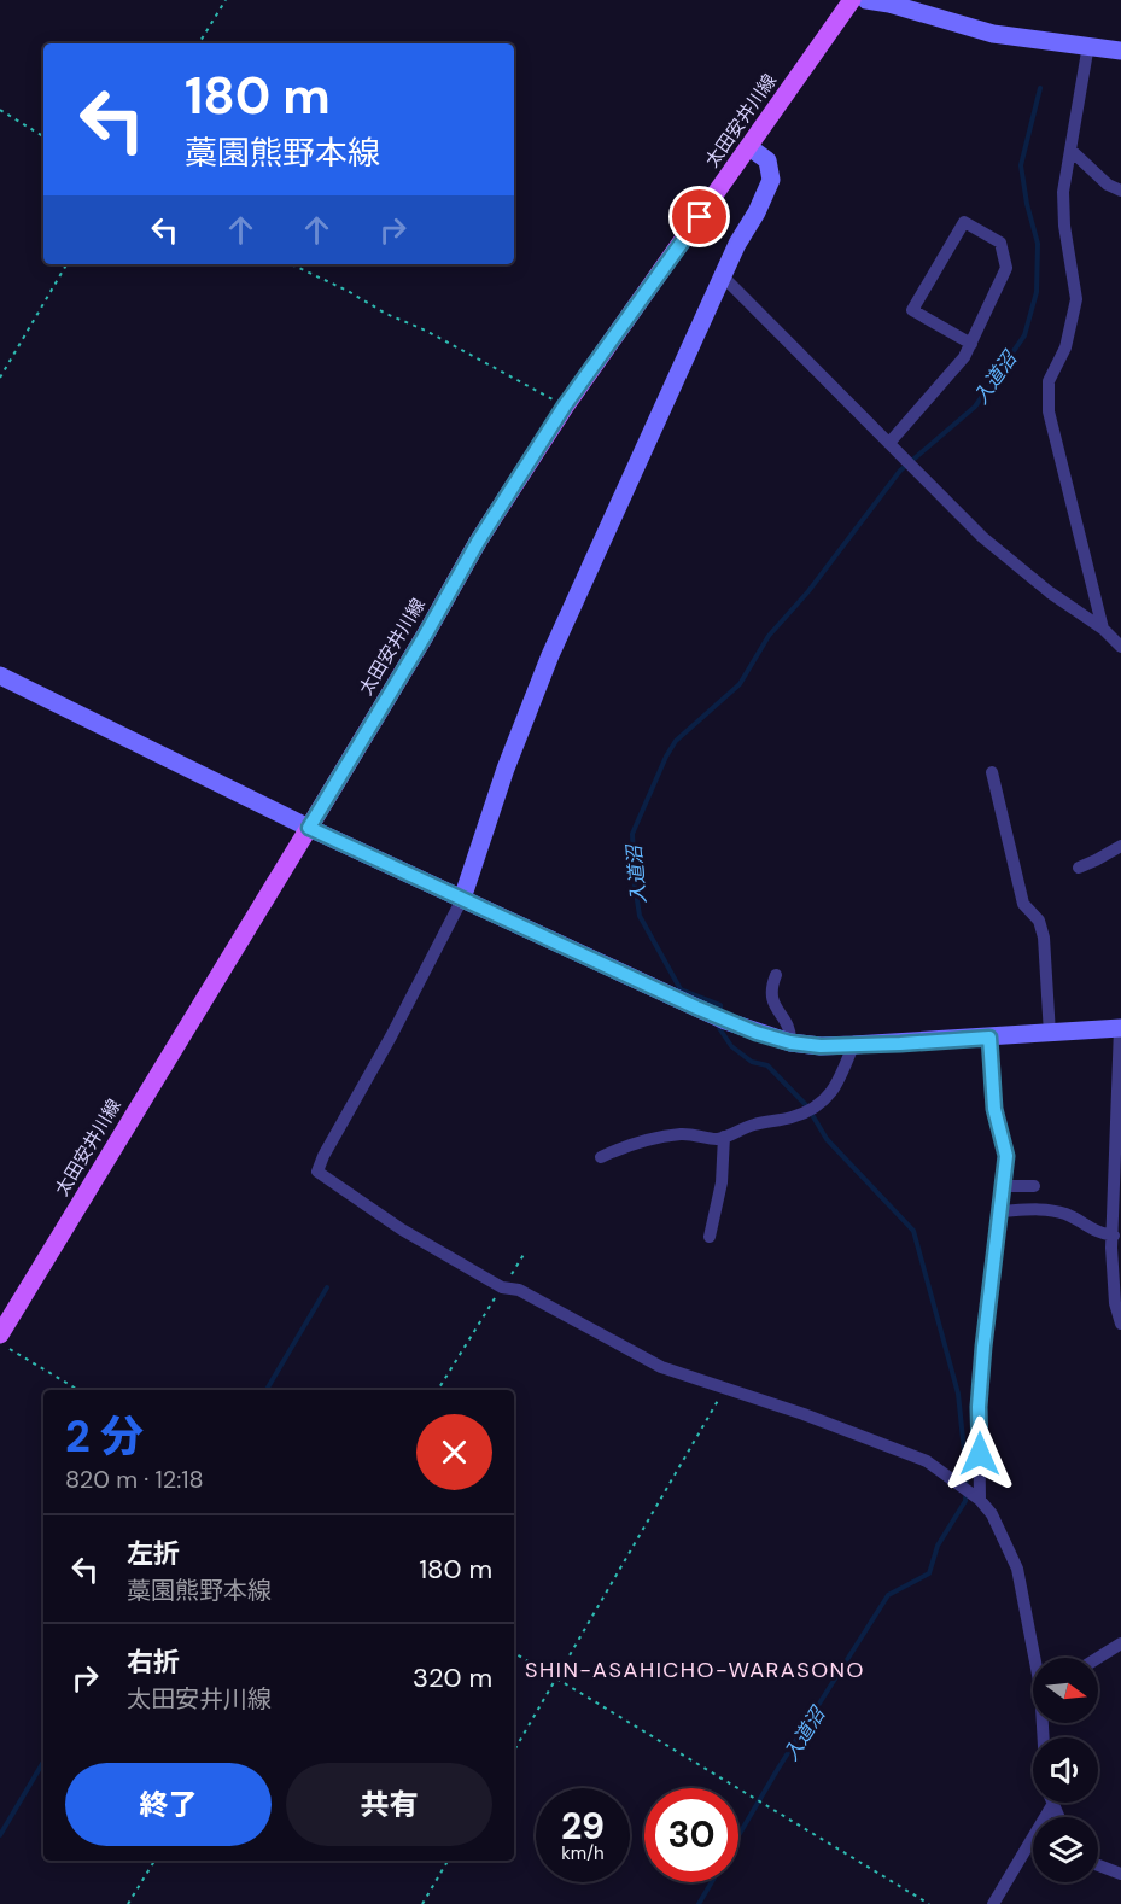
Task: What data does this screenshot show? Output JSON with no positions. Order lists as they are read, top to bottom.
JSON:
{
  "streets": {
    "main road": ["太田安井川線"]
  },
  "districts": ["SHIN-ASAHICHO-WARASONO"],
  "water": ["入道沼"],
  "north": "right",
  "page": {
    "turn": ["180 m", "藁園熊野本線"],
    "heading": ["2 分", "820 m · 12:18"],
    "list": [
      {
        "name": "左折",
        "note": "藁園熊野本線",
        "value": "180 m"
      },
      {
        "name": "右折",
        "note": "太田安井川線",
        "value": "320 m"
      }
    ],
    "buttons": ["終了", "共有"],
    "speed": "29 km/h",
    "limit": "30"
  }
}
